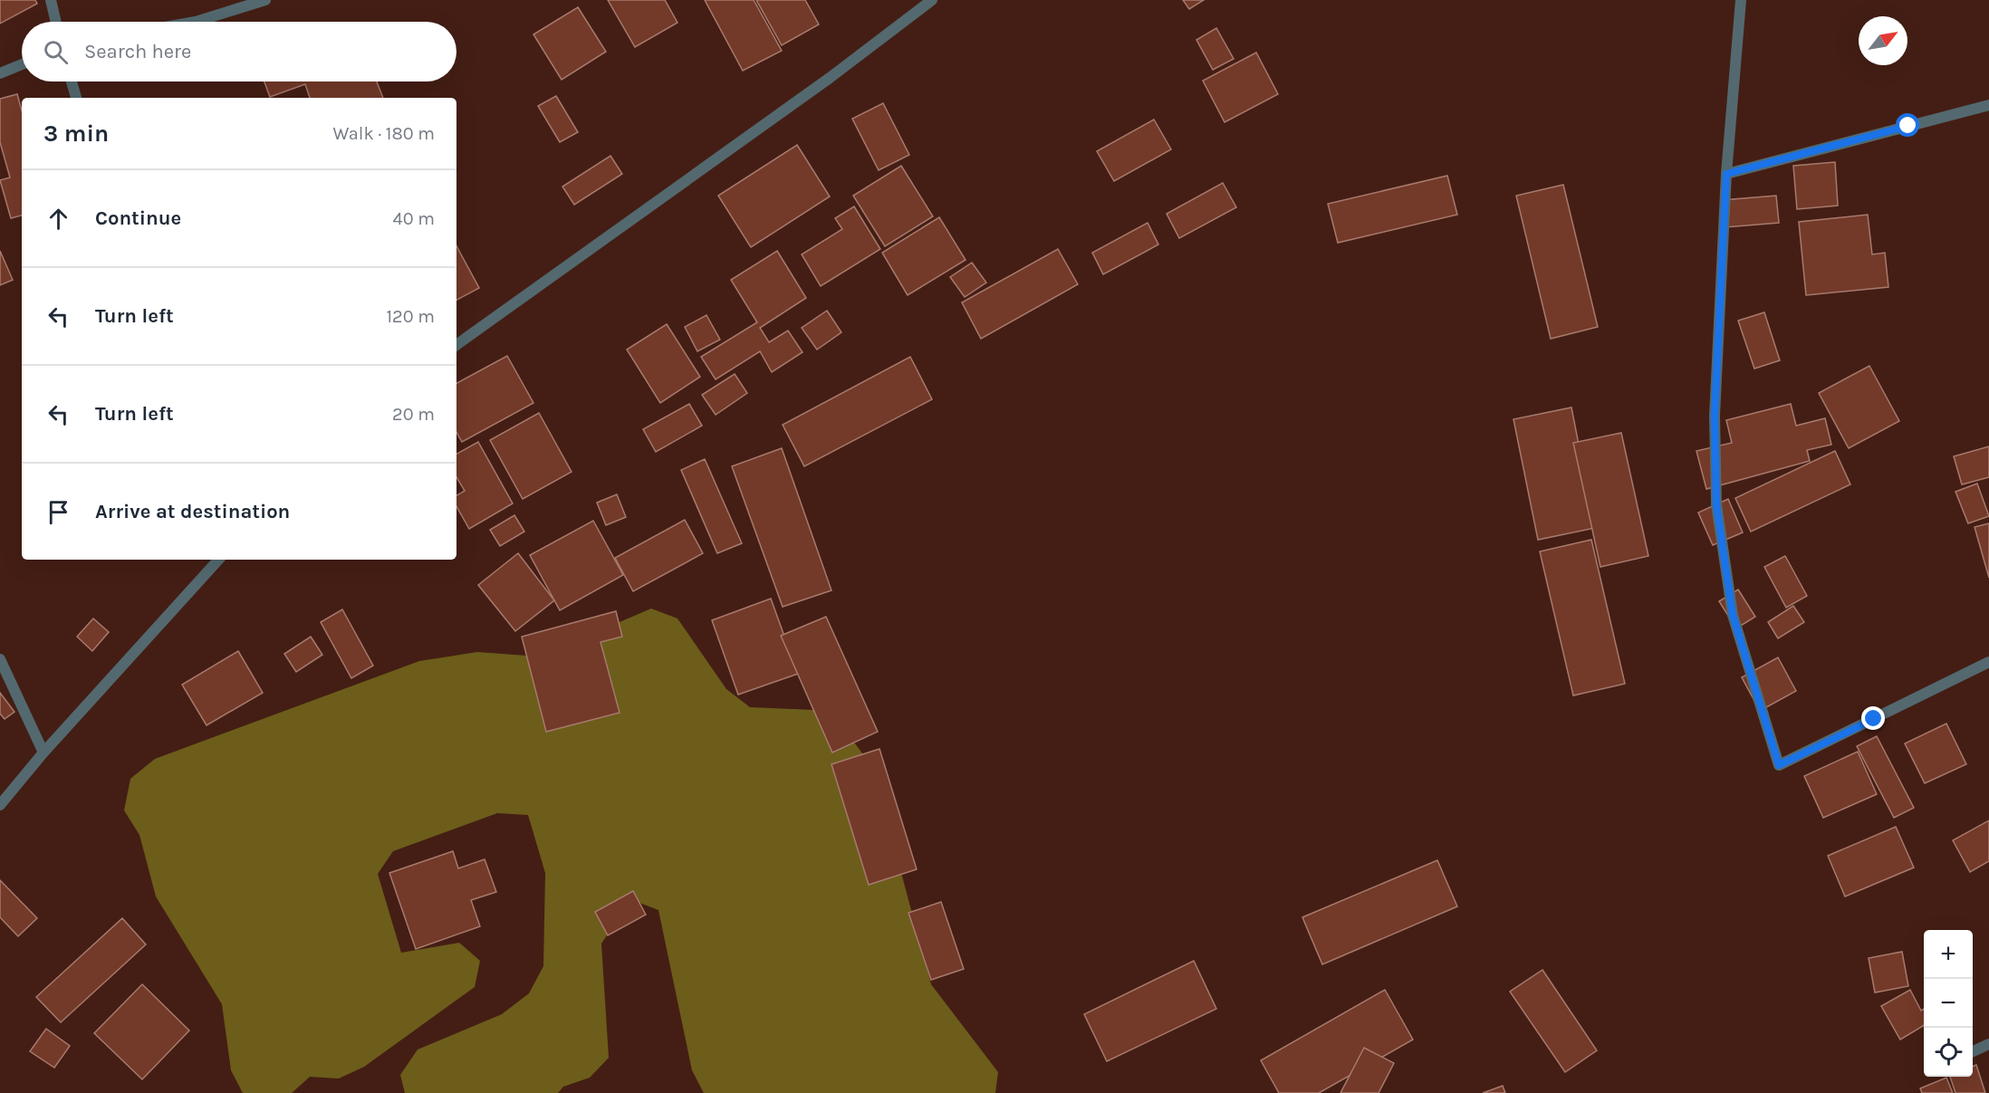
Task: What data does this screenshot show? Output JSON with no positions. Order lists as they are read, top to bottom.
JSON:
{
  "north": "top right",
  "page": {
    "search": "Search here",
    "heading": ["3 min", "Walk · 180 m"],
    "list": [
      ["Continue", "40 m"],
      ["Turn left", "120 m"],
      ["Turn left", "20 m"],
      "Arrive at destination"
    ],
    "map_buttons": ["+", "−"]
  }
}
